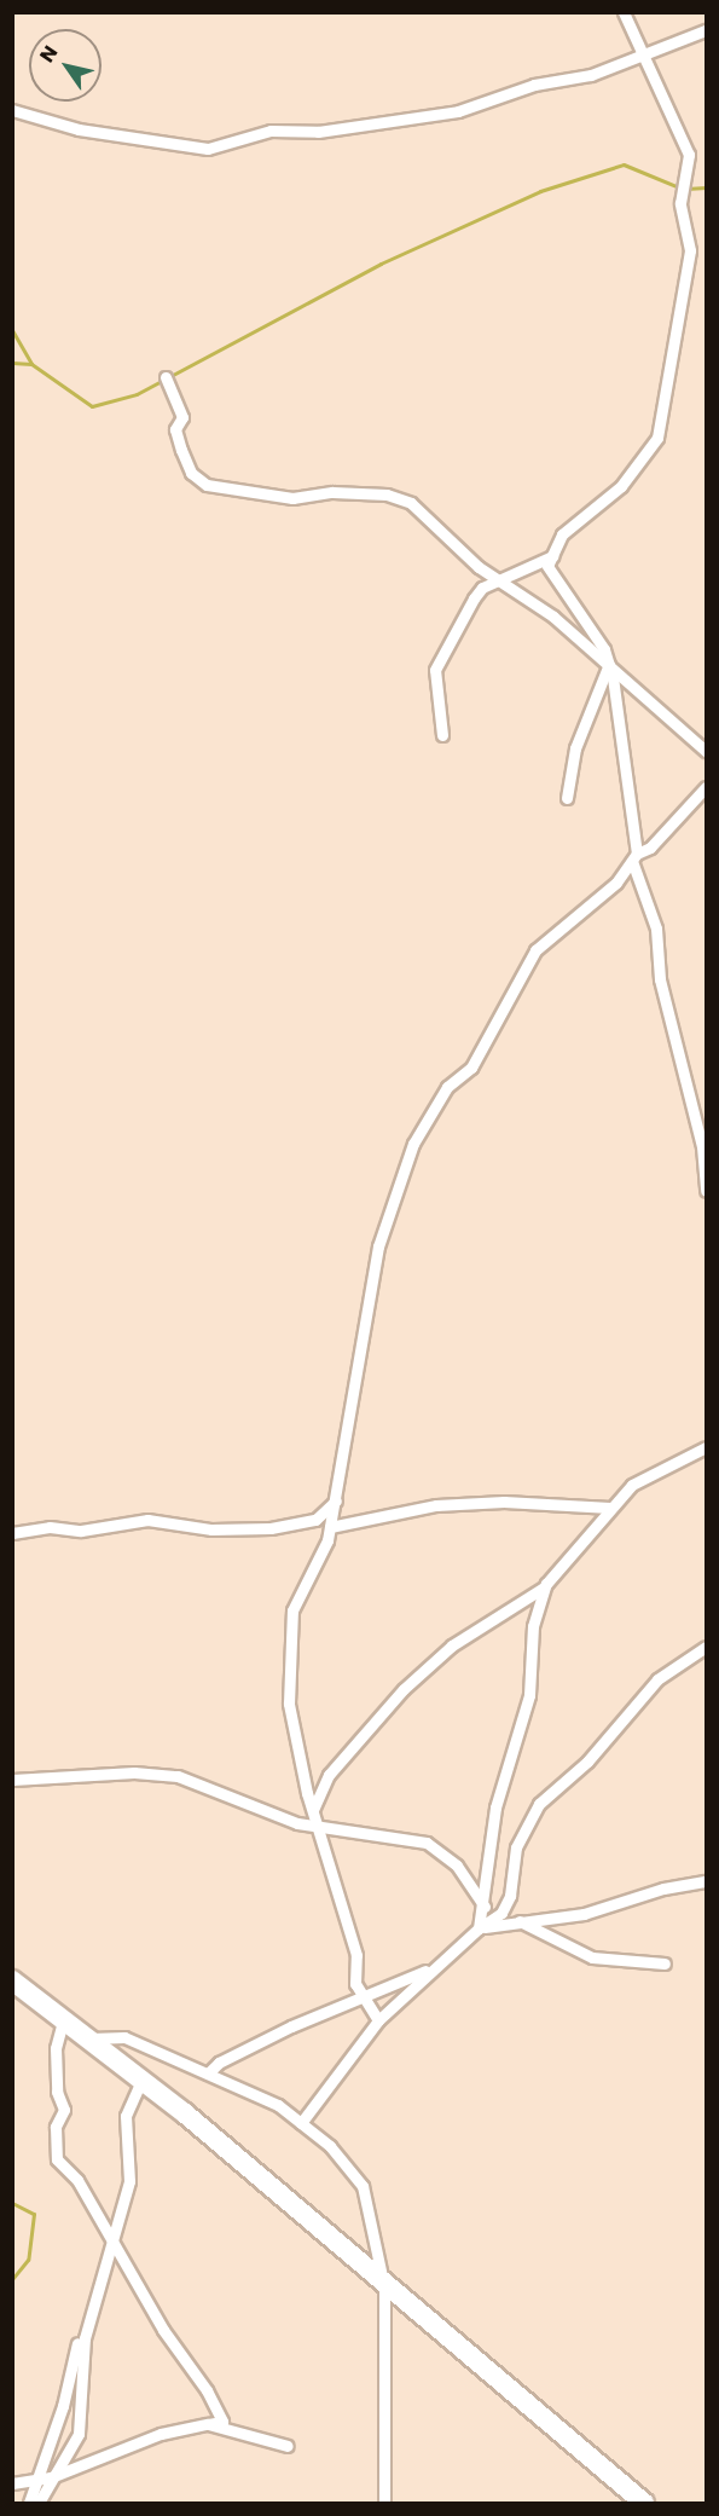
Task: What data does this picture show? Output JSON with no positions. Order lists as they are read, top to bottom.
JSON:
{
  "north": "top left"
}
